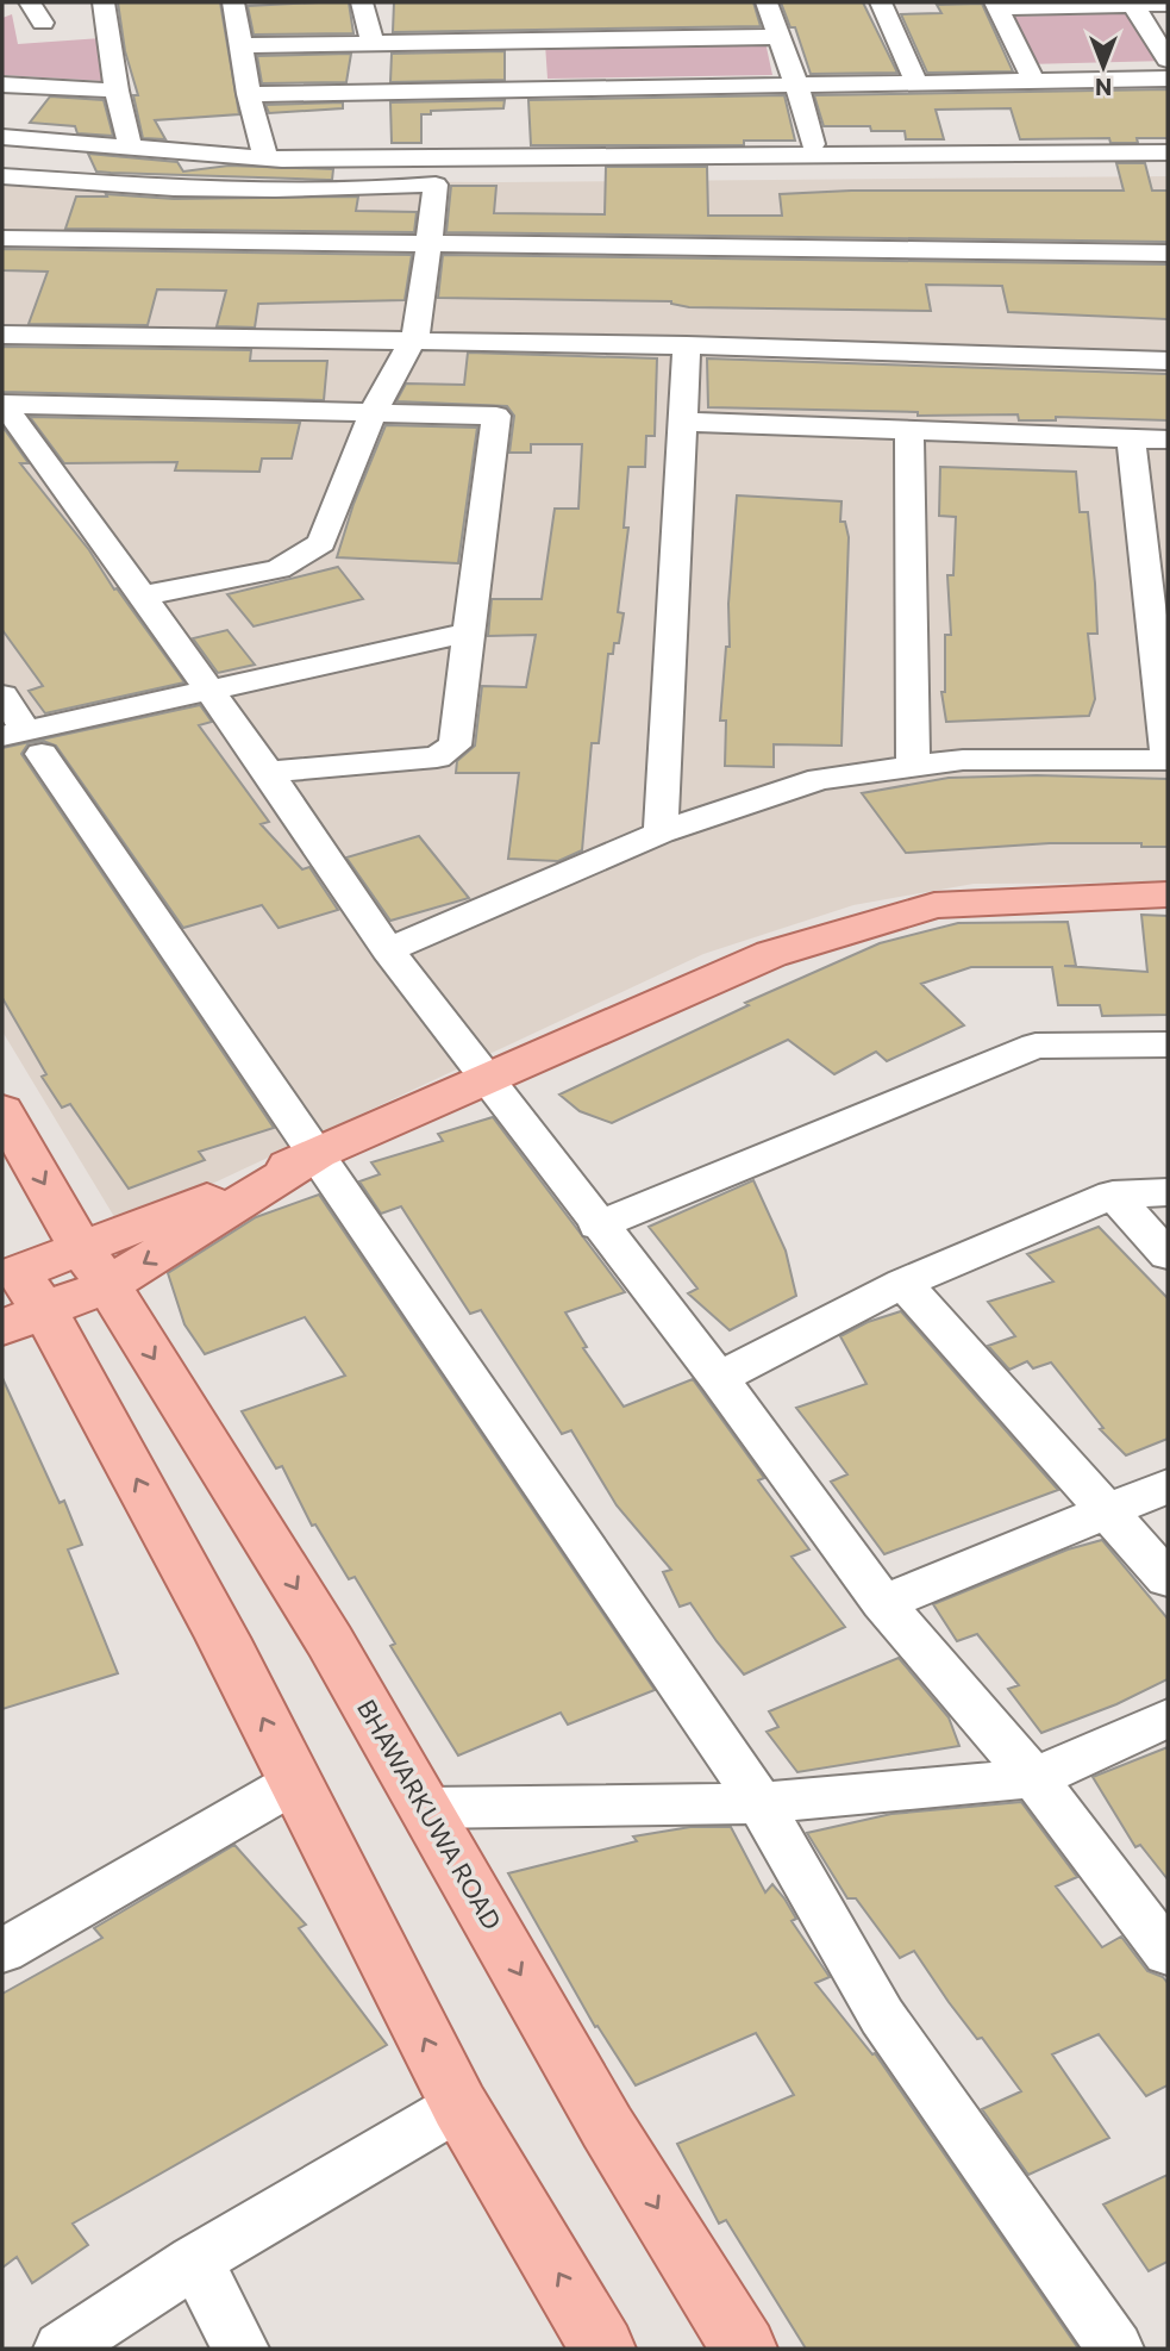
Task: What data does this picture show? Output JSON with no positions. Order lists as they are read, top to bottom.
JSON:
{
  "streets": {
    "main road": ["BHAWARKUWA ROAD"]
  },
  "north": "bottom"
}
